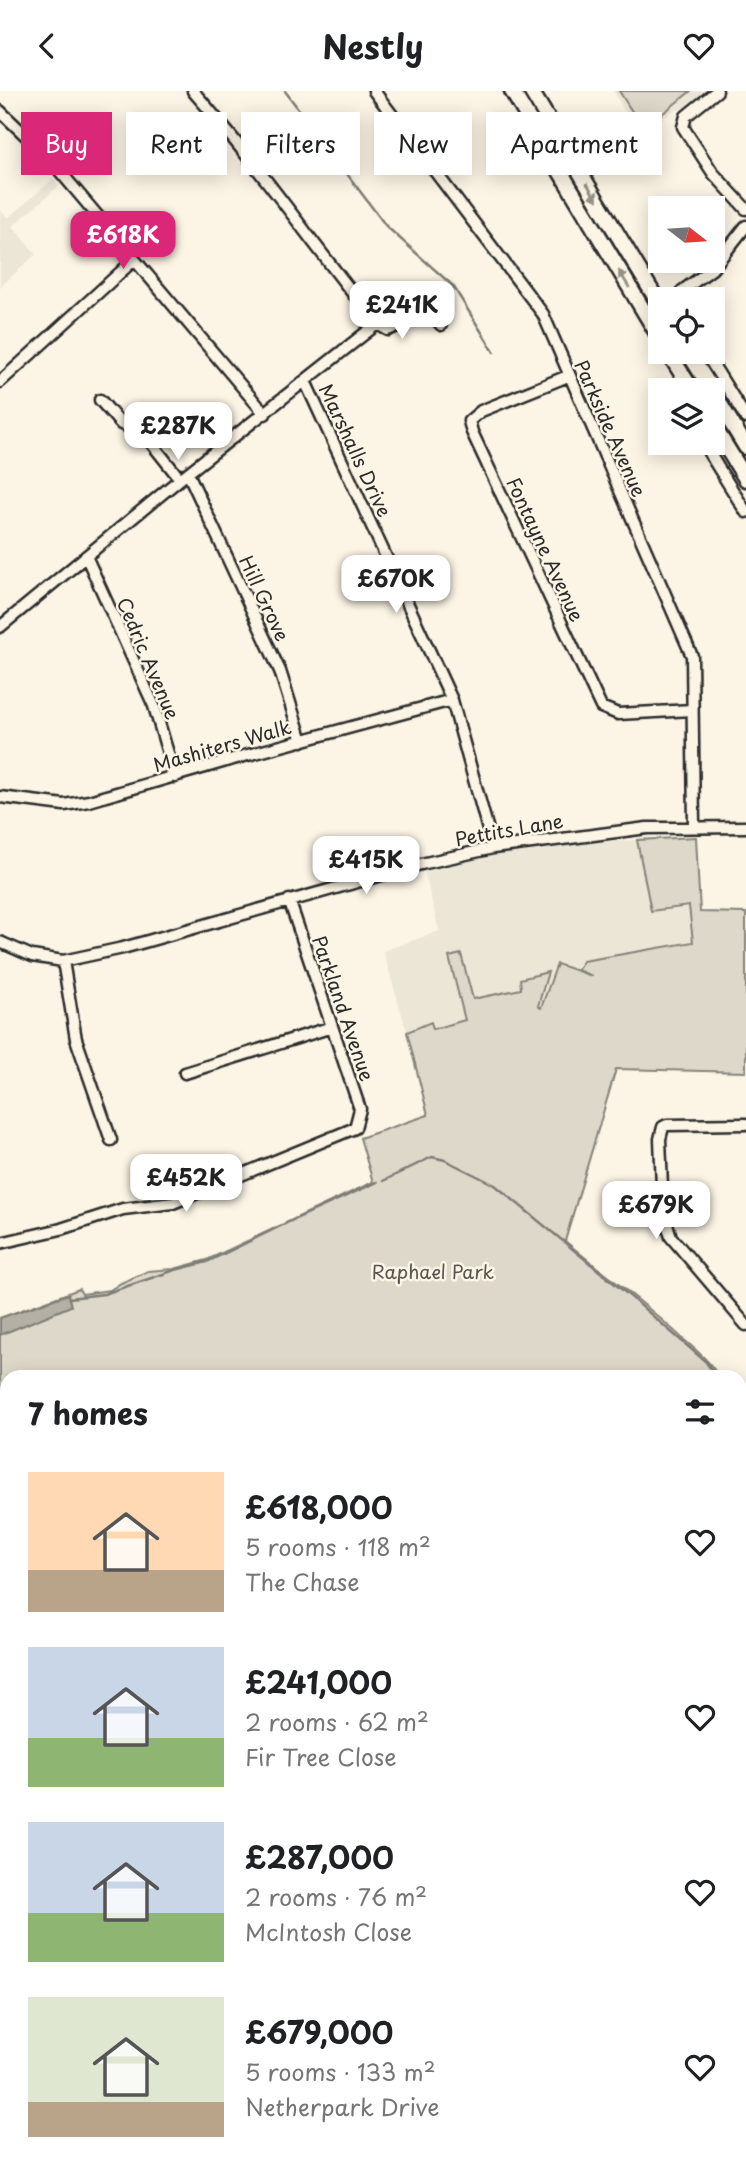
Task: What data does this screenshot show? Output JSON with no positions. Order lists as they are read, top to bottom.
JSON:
{
  "streets": {
    "street": [
      "Parkside Avenue",
      "Marshalls Drive",
      "Fontayne Avenue",
      "Hill Grove",
      "Cedric Avenue",
      "Mashiters Walk",
      "Pettits Lane",
      "Parkland Avenue"
    ]
  },
  "crossings": [
    ["Parkside Avenue", "Fontayne Avenue"],
    ["Parkside Avenue", "Pettits Lane"],
    ["Marshalls Drive", "Mashiters Walk"],
    ["Marshalls Drive", "Pettits Lane"],
    ["Hill Grove", "Mashiters Walk"],
    ["Cedric Avenue", "Mashiters Walk"],
    ["Pettits Lane", "Parkland Avenue"]
  ],
  "parks": ["Raphael Park"],
  "north": "right",
  "page": {
    "header": "Nestly",
    "chip": [
      "Buy",
      "Rent",
      "Filters",
      "New",
      "Apartment"
    ],
    "price": [
      "£618K",
      "£241K",
      "£287K",
      "£670K",
      "£415K",
      "£452K",
      "£679K"
    ],
    "heading": "7 homes",
    "list": [
      {
        "name": "£618,000",
        "note": "5 rooms · 118 m² · The Chase"
      },
      {
        "name": "£241,000",
        "note": "2 rooms · 62 m² · Fir Tree Close"
      },
      {
        "name": "£287,000",
        "note": "2 rooms · 76 m² · McIntosh Close"
      },
      {
        "name": "£679,000",
        "note": "5 rooms · 133 m² · Netherpark Drive"
      }
    ]
  }
}
